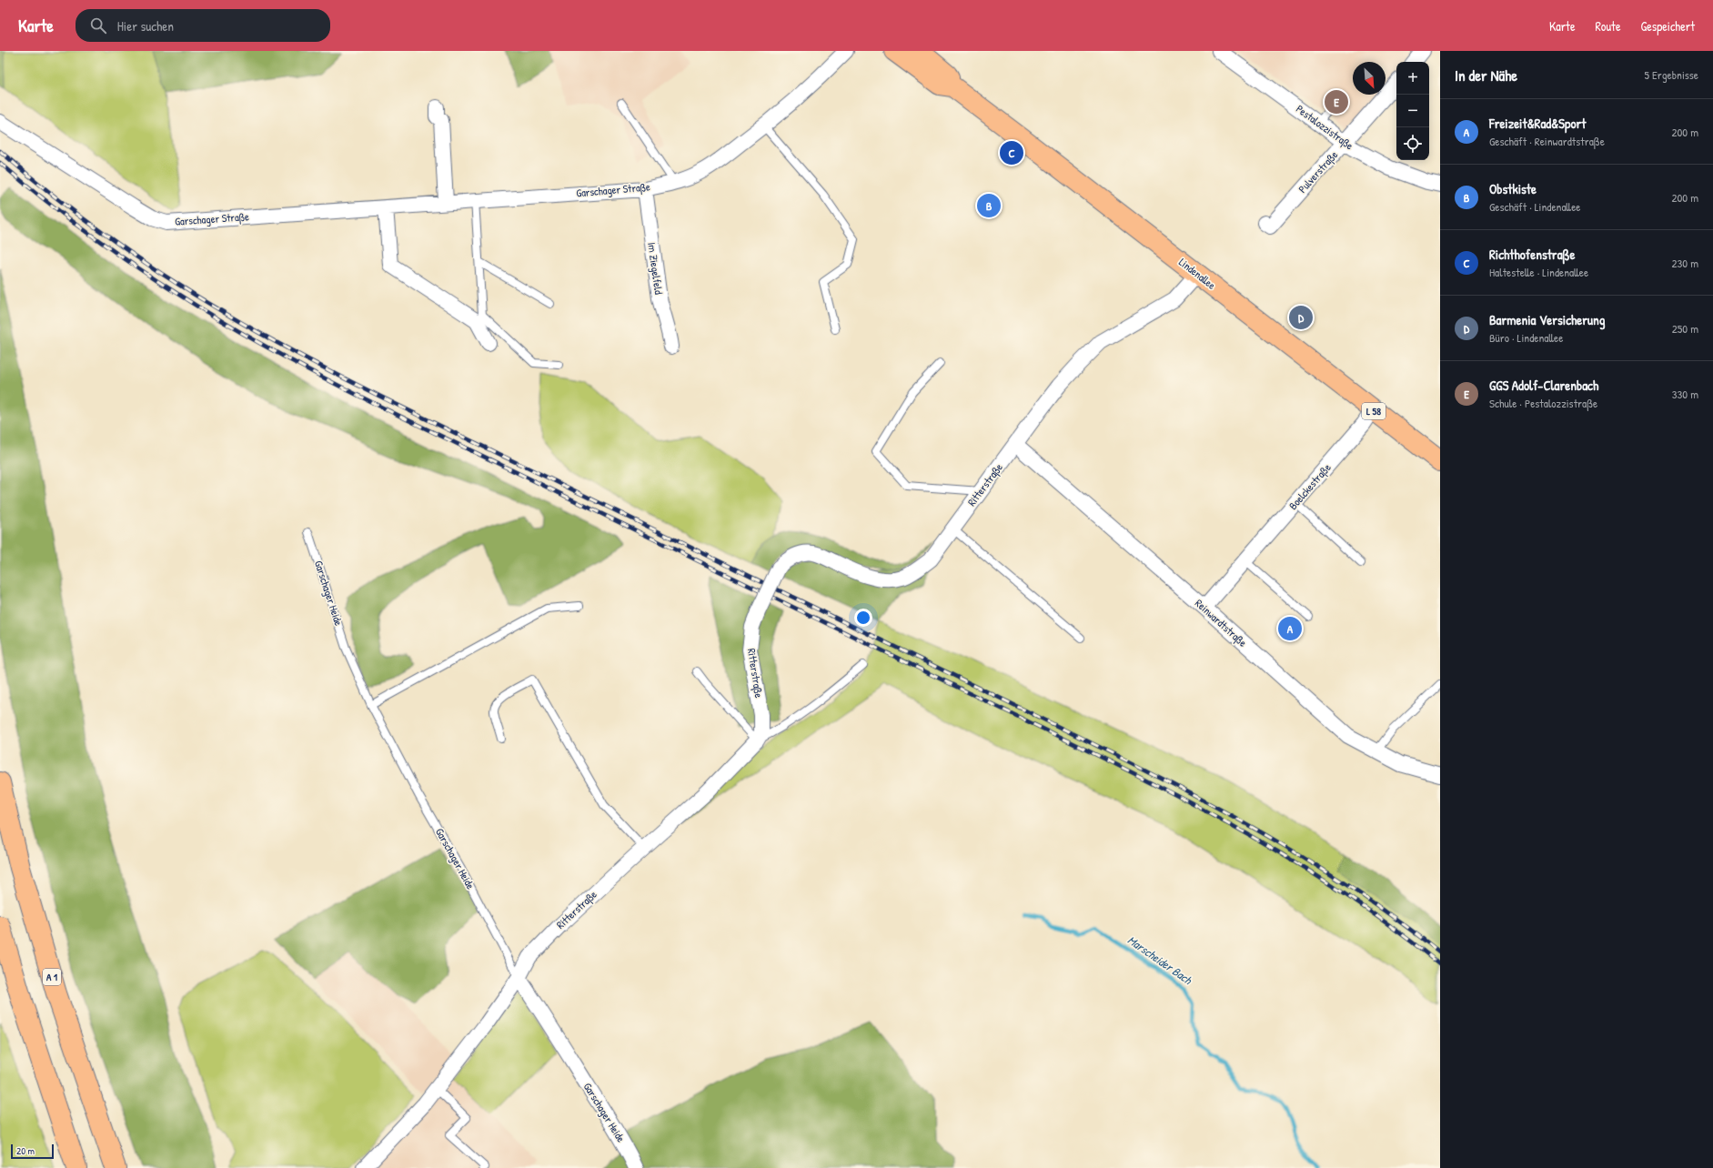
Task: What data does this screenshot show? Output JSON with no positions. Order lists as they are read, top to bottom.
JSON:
{
  "streets": {
    "main road": ["Lindenallee", "L 58", "A 1"],
    "street": [
      "Pestalozzistraße",
      "Pulverstraße",
      "Garschager Straße",
      "Im Ziegelfeld",
      "Ritterstraße",
      "Boelckestraße",
      "Garschager Heide",
      "Reinwardtstraße"
    ]
  },
  "crossings": [
    ["Pestalozzistraße", "Pulverstraße"],
    ["Garschager Straße", "Im Ziegelfeld"],
    ["Lindenallee", "Ritterstraße"],
    ["Lindenallee", "Boelckestraße"],
    ["Ritterstraße", "Garschager Heide"],
    ["Ritterstraße", "Reinwardtstraße"],
    ["Boelckestraße", "Reinwardtstraße"]
  ],
  "water": ["Marscheider Bach"],
  "scale_bar": "20 m",
  "north": "bottom right",
  "page": {
    "header": "Karte",
    "search": "Hier suchen",
    "nav": ["Karte", "Route", "Gespeichert"],
    "heading": ["In der Nähe", "5 Ergebnisse"],
    "map_buttons": ["+", "−"],
    "pins": [
      "E",
      "C",
      "B",
      "D",
      "A"
    ],
    "list": [
      {
        "mark": "A",
        "name": "Freizeit&Rad&Sport",
        "note": "Geschäft · Reinwardtstraße",
        "value": "200 m"
      },
      {
        "mark": "B",
        "name": "Obstkiste",
        "note": "Geschäft · Lindenallee",
        "value": "200 m"
      },
      {
        "mark": "C",
        "name": "Richthofenstraße",
        "note": "Haltestelle · Lindenallee",
        "value": "230 m"
      },
      {
        "mark": "D",
        "name": "Barmenia Versicherung",
        "note": "Büro · Lindenallee",
        "value": "250 m"
      },
      {
        "mark": "E",
        "name": "GGS Adolf-Clarenbach",
        "note": "Schule · Pestalozzistraße",
        "value": "330 m"
      }
    ],
    "scale": "20 m"
  }
}
